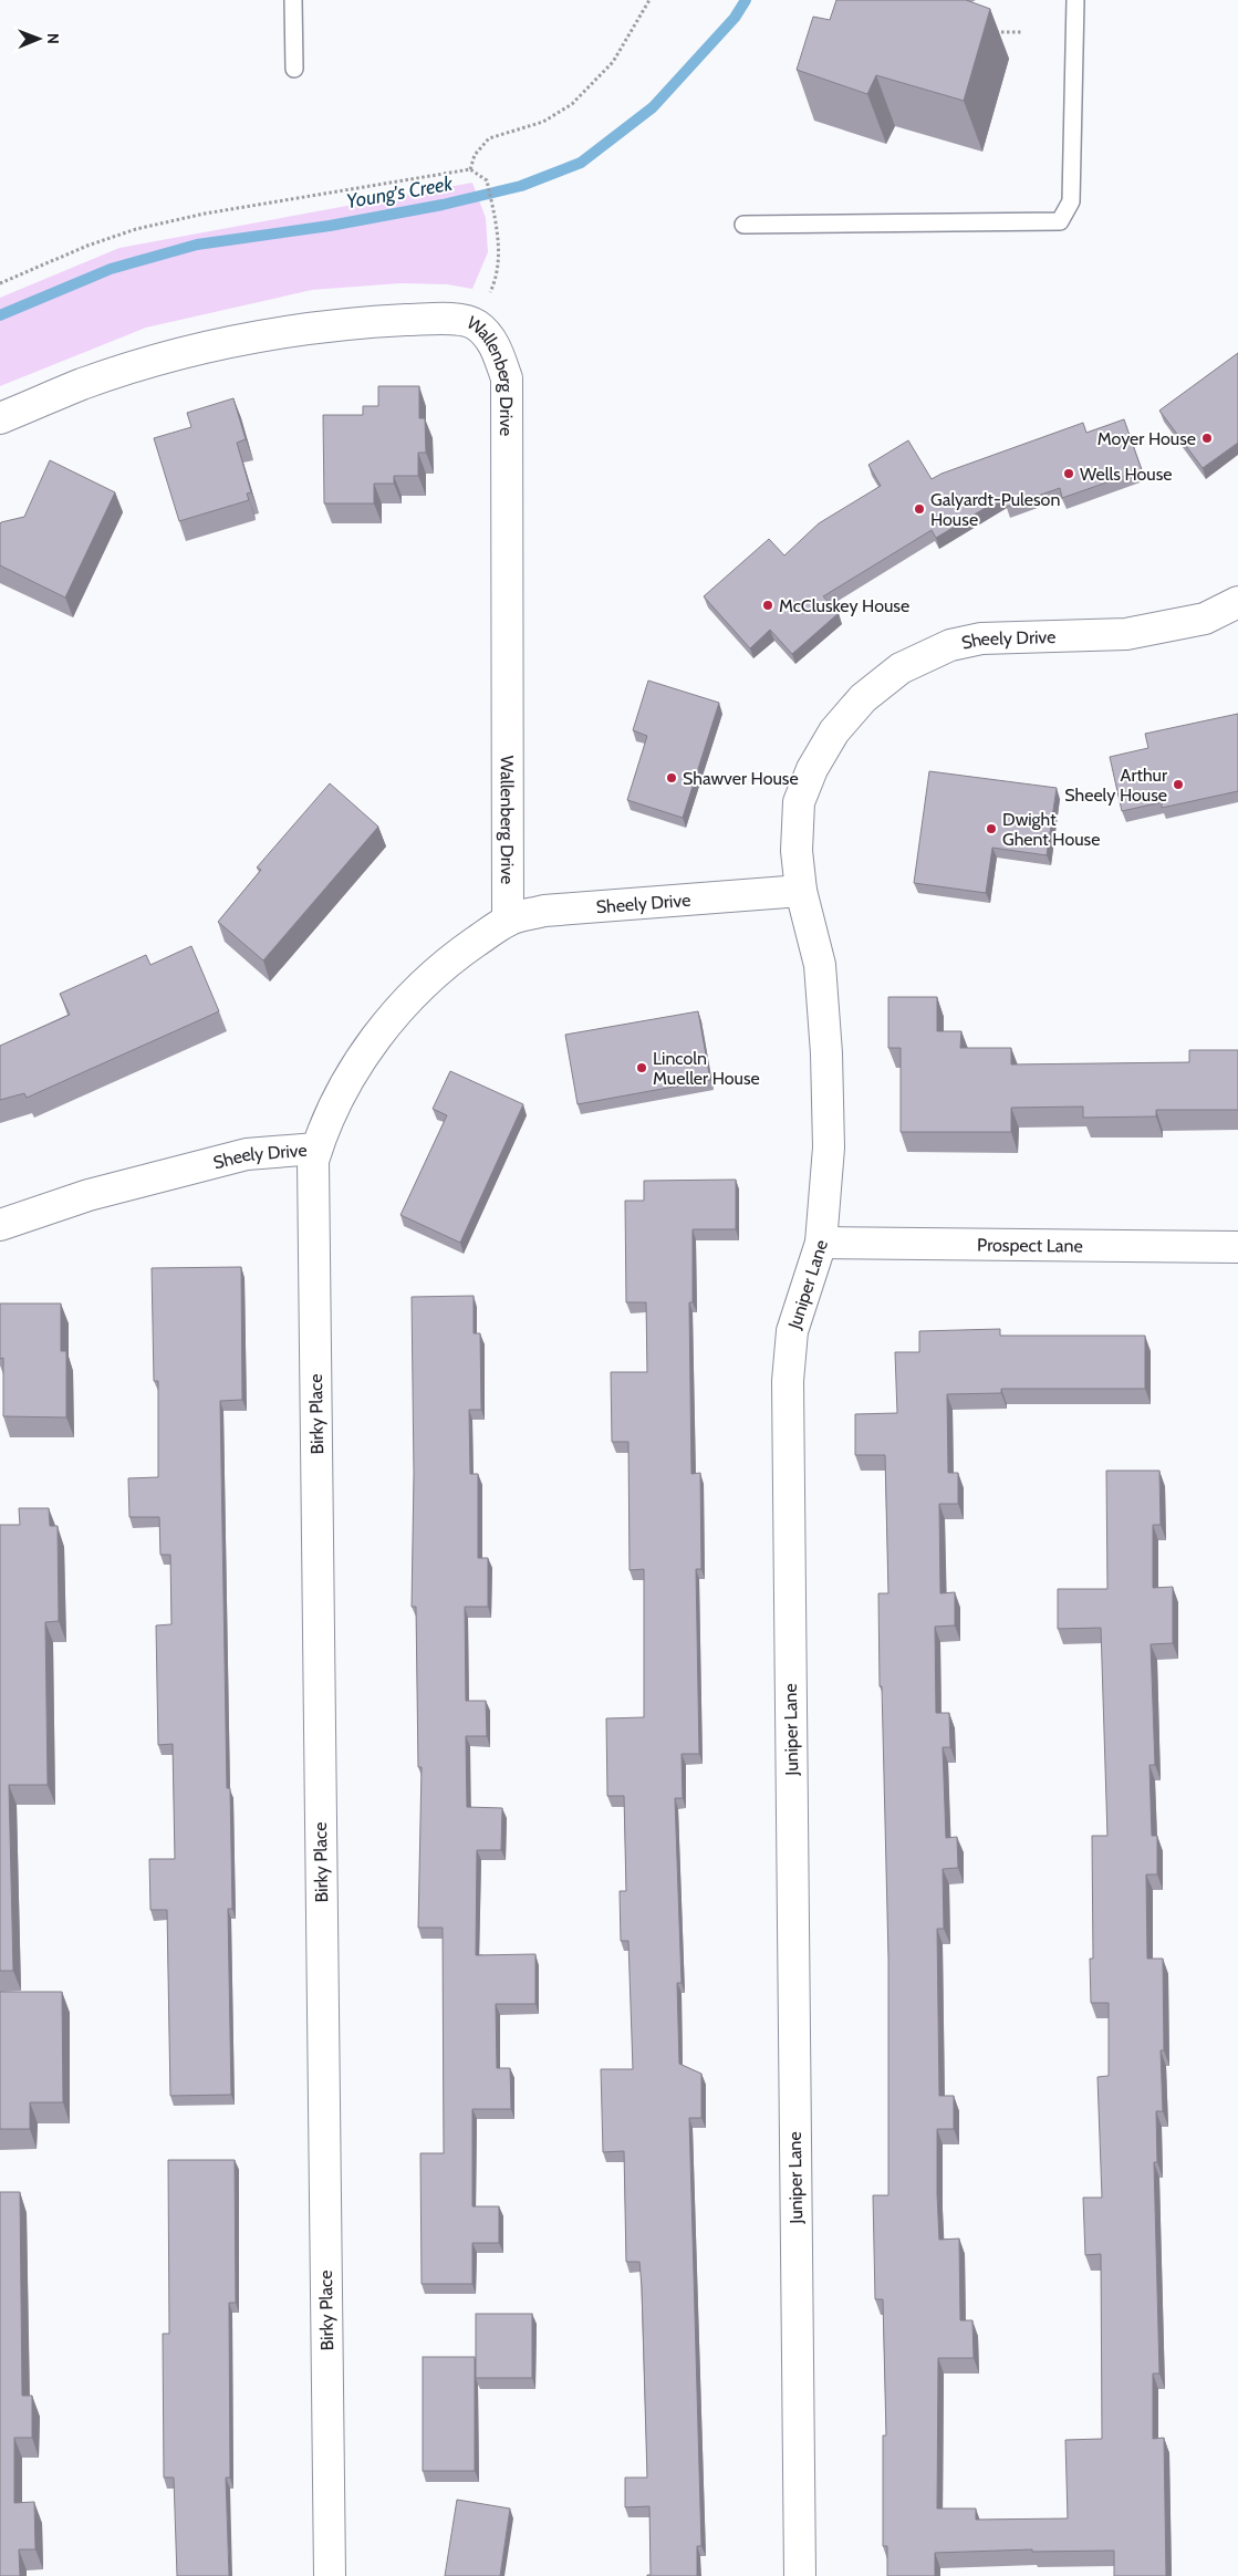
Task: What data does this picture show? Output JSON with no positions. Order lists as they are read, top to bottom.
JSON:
{
  "streets": {
    "street": [
      "Wallenberg Drive",
      "Sheely Drive",
      "Prospect Lane",
      "Juniper Lane",
      "Birky Place"
    ]
  },
  "crossings": [
    ["Wallenberg Drive", "Sheely Drive"],
    ["Sheely Drive", "Juniper Lane"],
    ["Sheely Drive", "Birky Place"],
    ["Prospect Lane", "Juniper Lane"]
  ],
  "water": ["Young's Creek"],
  "places": [
    "Moyer House",
    "Wells House",
    "Galyardt-Puleson House",
    "McCluskey House",
    "Shawver House",
    "Arthur Sheely House",
    "Dwight Ghent House",
    "Lincoln Mueller House"
  ],
  "north": "right"
}
